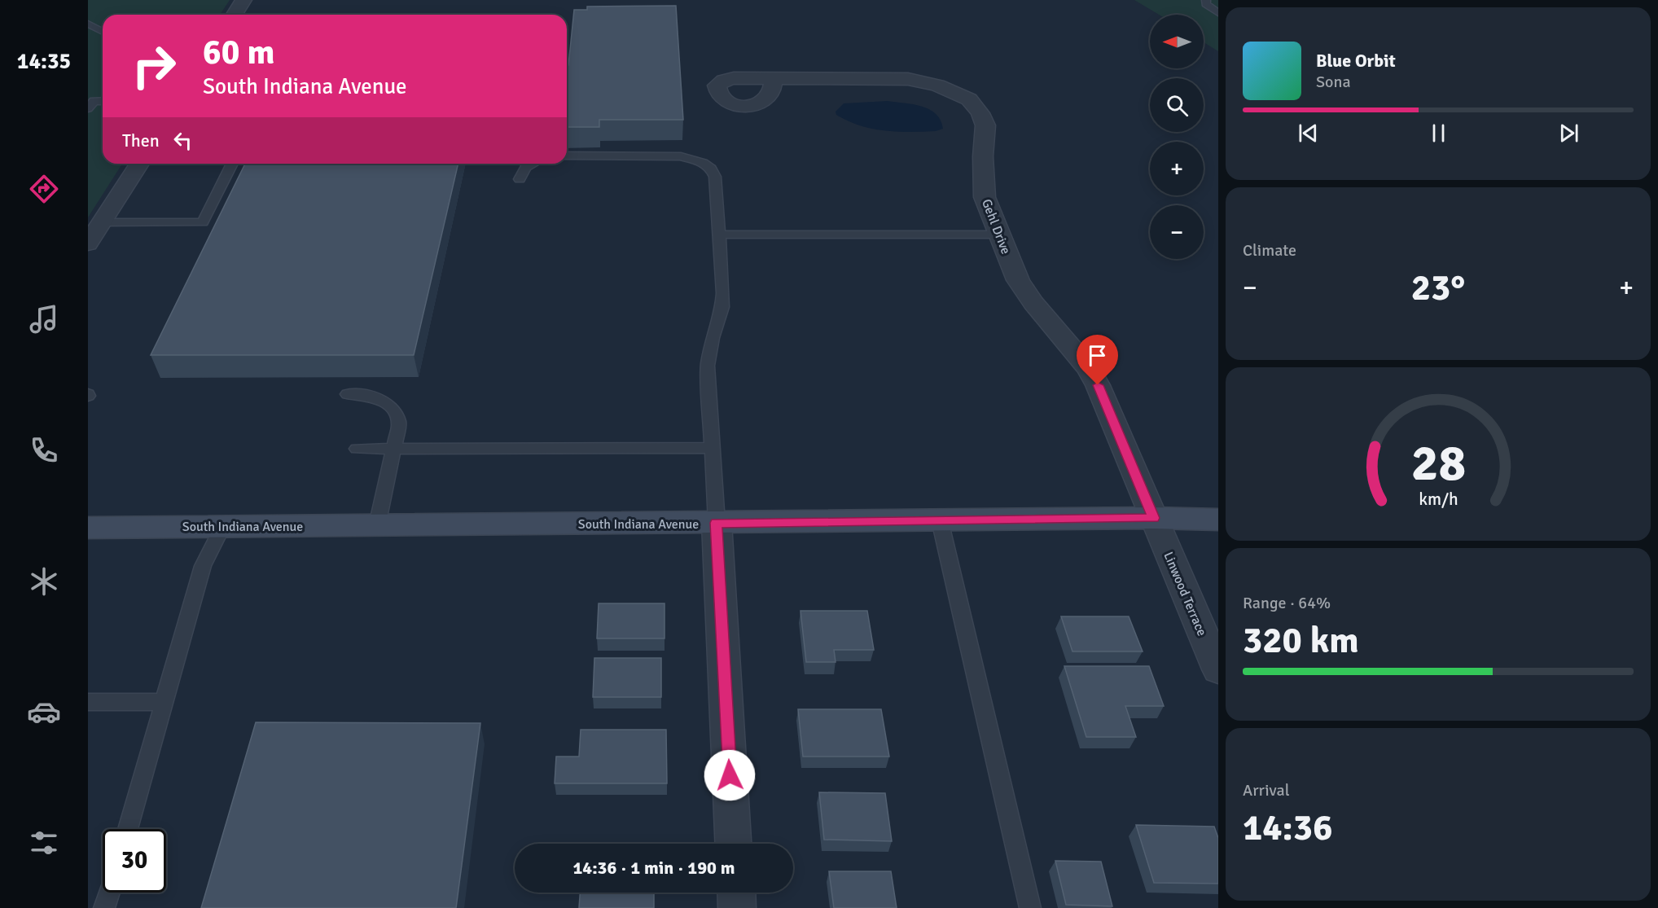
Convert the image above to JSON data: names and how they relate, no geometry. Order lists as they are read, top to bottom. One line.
{"streets":{"street":["Gehl Drive","South Indiana Avenue","Linwood Terrace"]},"crossings":[["Gehl Drive","South Indiana Avenue"],["Gehl Drive","Linwood Terrace"],["South Indiana Avenue","Linwood Terrace"]],"north":"left","page":{"tabs":"14:35","map_buttons":["+","−"],"turn":["60 m","South Indiana Avenue"],"song":["Blue Orbit","Sona"],"then":"Then","tile":["Climate",["Range · 64%","320 km"],["Arrival","14:36"]],"heat":["−","23°","+"],"limit":"30","trip":"14:36 · 1 min · 190 m","gauge":["28","km/h"]}}
